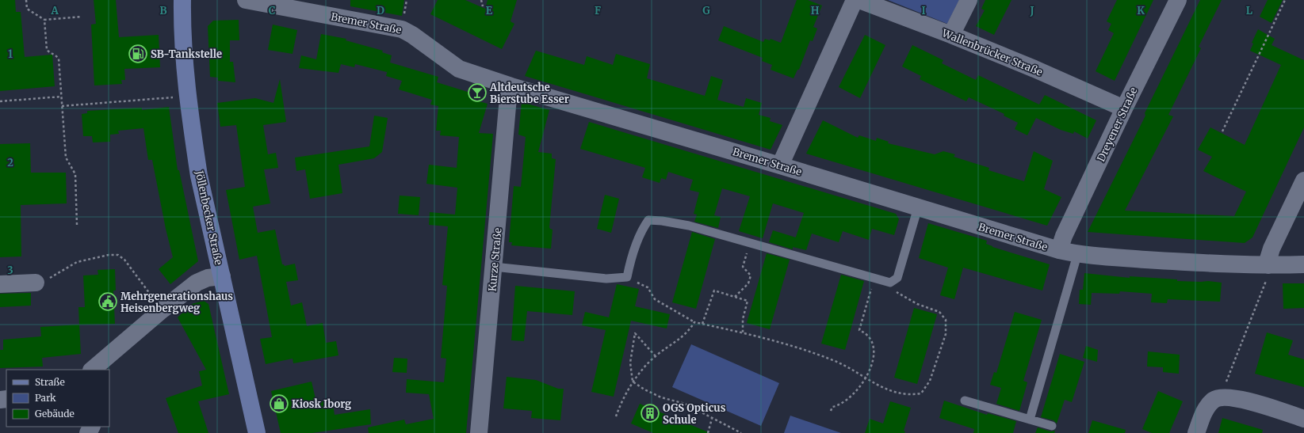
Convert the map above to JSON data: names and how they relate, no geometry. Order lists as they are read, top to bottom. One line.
{"streets":{"main road":["Jöllenbecker Straße"],"street":["Bremer Straße","Wallenbrücker Straße","Dreyener Straße","Kurze Straße"]},"crossings":[["Bremer Straße","Dreyener Straße"],["Bremer Straße","Kurze Straße"],["Wallenbrücker Straße","Dreyener Straße"]],"places":{"fuel station":["SB-Tankstelle"],"bar":["Altdeutsche Bierstube Esser"],"public building":["Mehrgenerationshaus Heisenbergweg"],"shop":["Kiosk Iborg"],"building":["OGS Opticus Schule"]},"legend":["Straße","Park","Gebäude"],"grid":{"columns":["A","B","C","D","E","F","G","H","I","J","K","L"],"rows":["1","2","3"]}}
